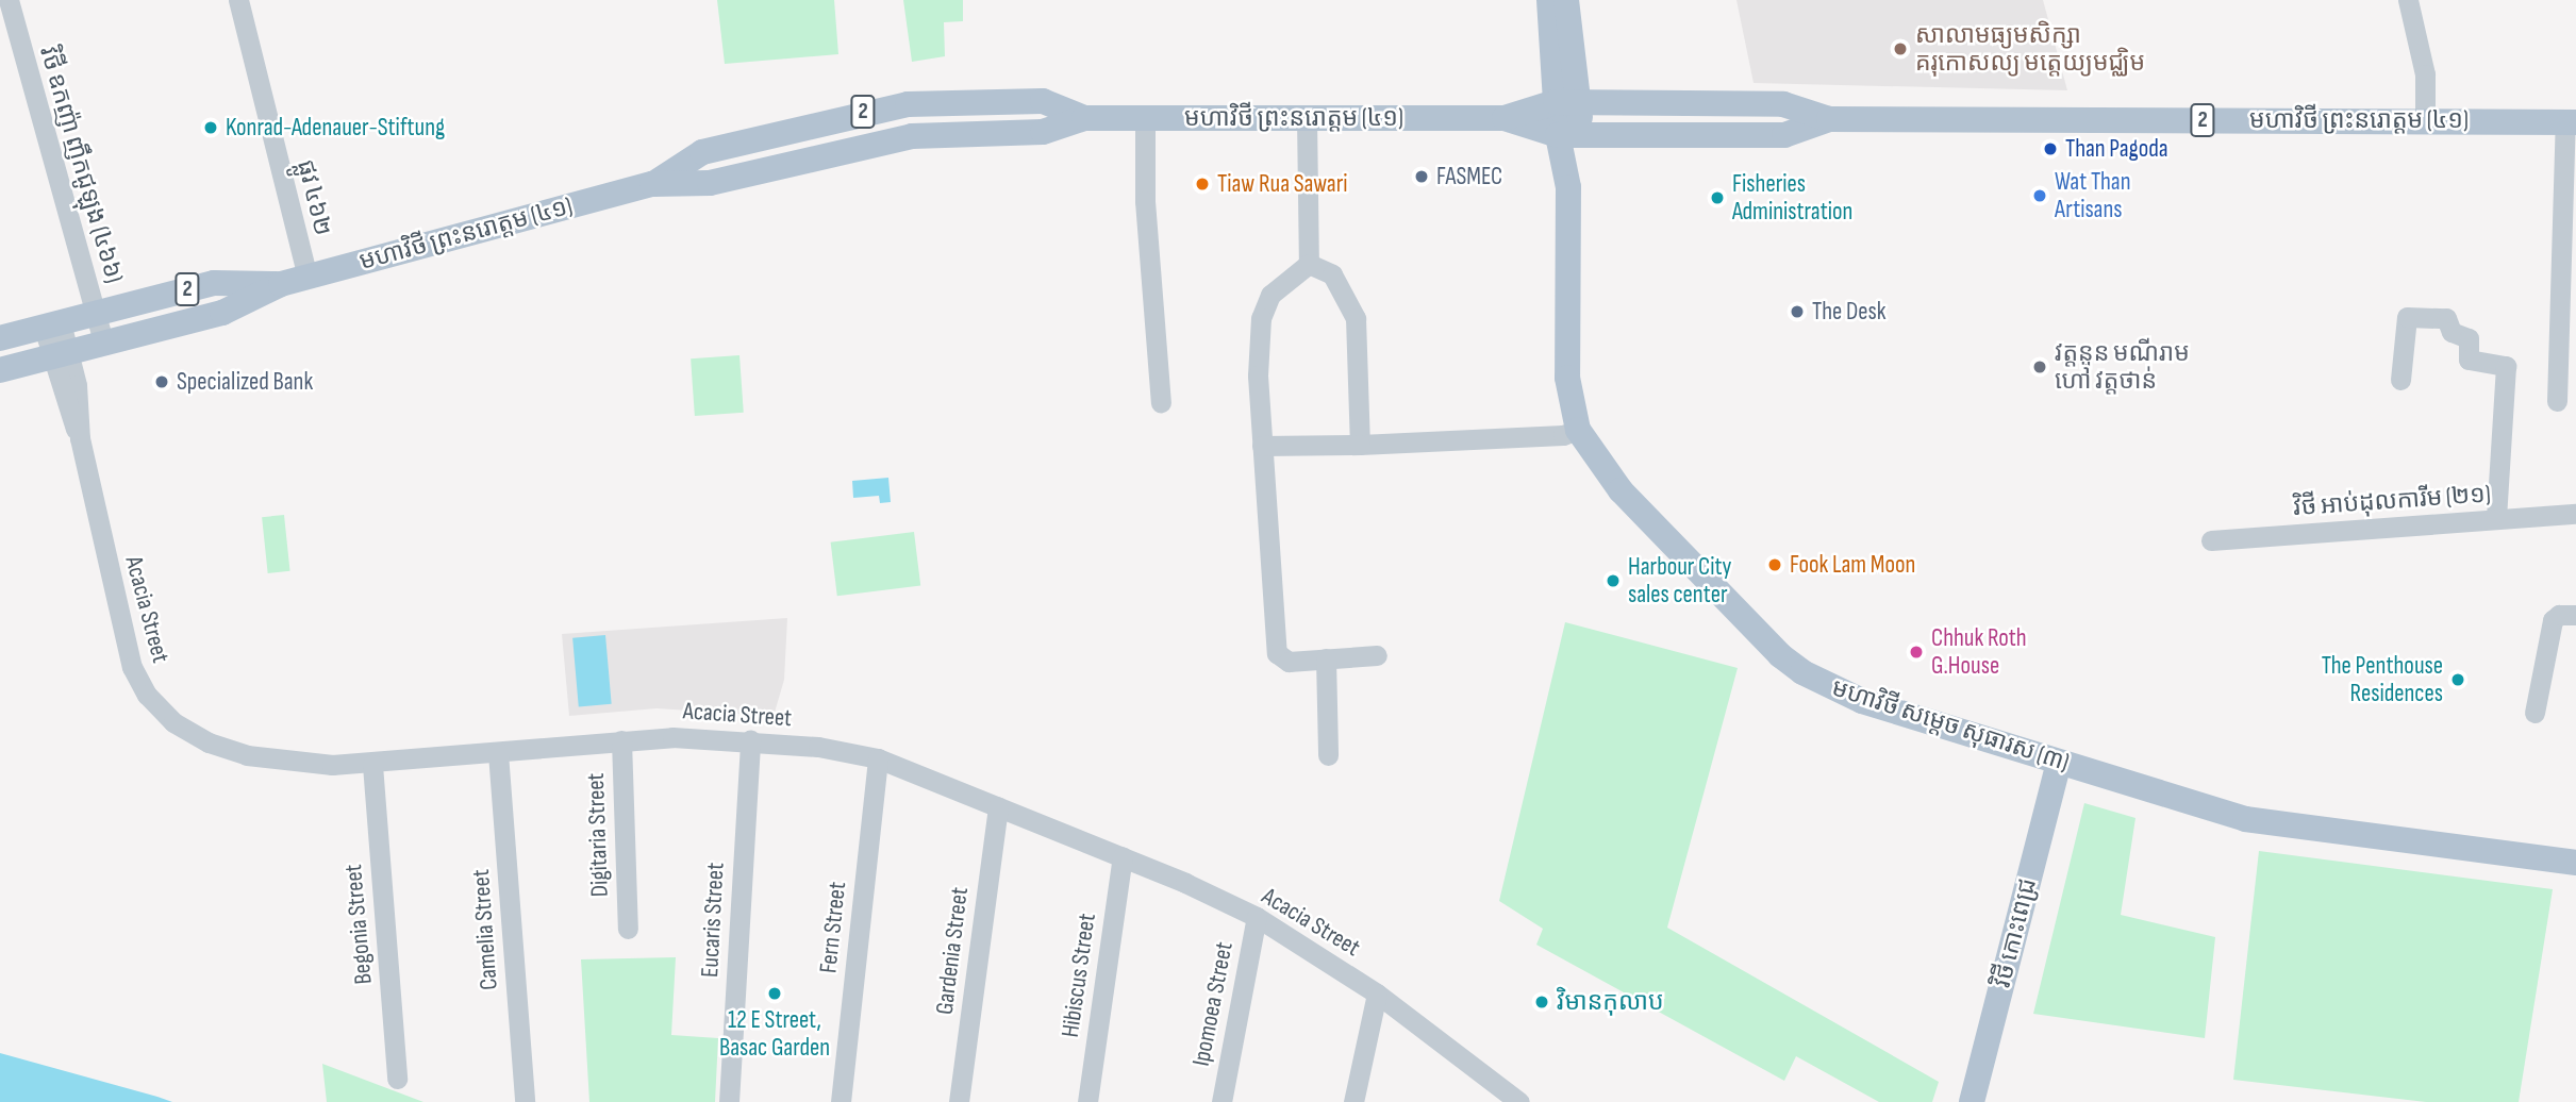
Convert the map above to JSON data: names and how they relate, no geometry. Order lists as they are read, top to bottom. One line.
{"streets":{"main road":["2","មហាវិថី ព្រះនរោត្តម (៤១)","មហាវិថី សម្តេច សុធារស (៣)","វិថី កោះពេជ្រ"],"street":["វិថី ឧកញ៉ា ញឹកជូឡុង (៤៦៦)","ផ្លូវ ៤៦២","វិថី អាប់ដុលការីម (២១)","Acacia Street","Digitaria Street","Eucaris Street","Begonia Street","Fern Street","Camelia Street","Gardenia Street","Hibiscus Street","Ipomoea Street"]},"crossings":[["មហាវិថី ព្រះនរោត្តម (៤១)","វិថី ឧកញ៉ា ញឹកជូឡុង (៤៦៦)"],["មហាវិថី ព្រះនរោត្តម (៤១)","ផ្លូវ ៤៦២"],["មហាវិថី ព្រះនរោត្តម (៤១)","Acacia Street"],["មហាវិថី ព្រះនរោត្តម (៤១)","មហាវិថី សម្តេច សុធារស (៣)"],["Acacia Street","Digitaria Street"],["Acacia Street","Eucaris Street"],["Acacia Street","Begonia Street"],["Acacia Street","Fern Street"],["Acacia Street","Camelia Street"],["Acacia Street","Gardenia Street"],["Acacia Street","Hibiscus Street"],["Acacia Street","Ipomoea Street"],["មហាវិថី សម្តេច សុធារស (៣)","វិថី កោះពេជ្រ"]],"places":["សាលាមធ្យមសិក្សា គរុកោសល្យ មត្តេយ្យមជ្ឈិម","Konrad-Adenauer-Stiftung","Than Pagoda","FASMEC","Tiaw Rua Sawari","Wat Than Artisans","Fisheries Administration","The Desk","វត្តនួន មណីរាម ហៅ វត្តថាន់","Specialized Bank","Fook Lam Moon","Harbour City sales center","Chhuk Roth G.House","The Penthouse Residences","12 E Street, Basac Garden","វិមានកុលាប"]}
